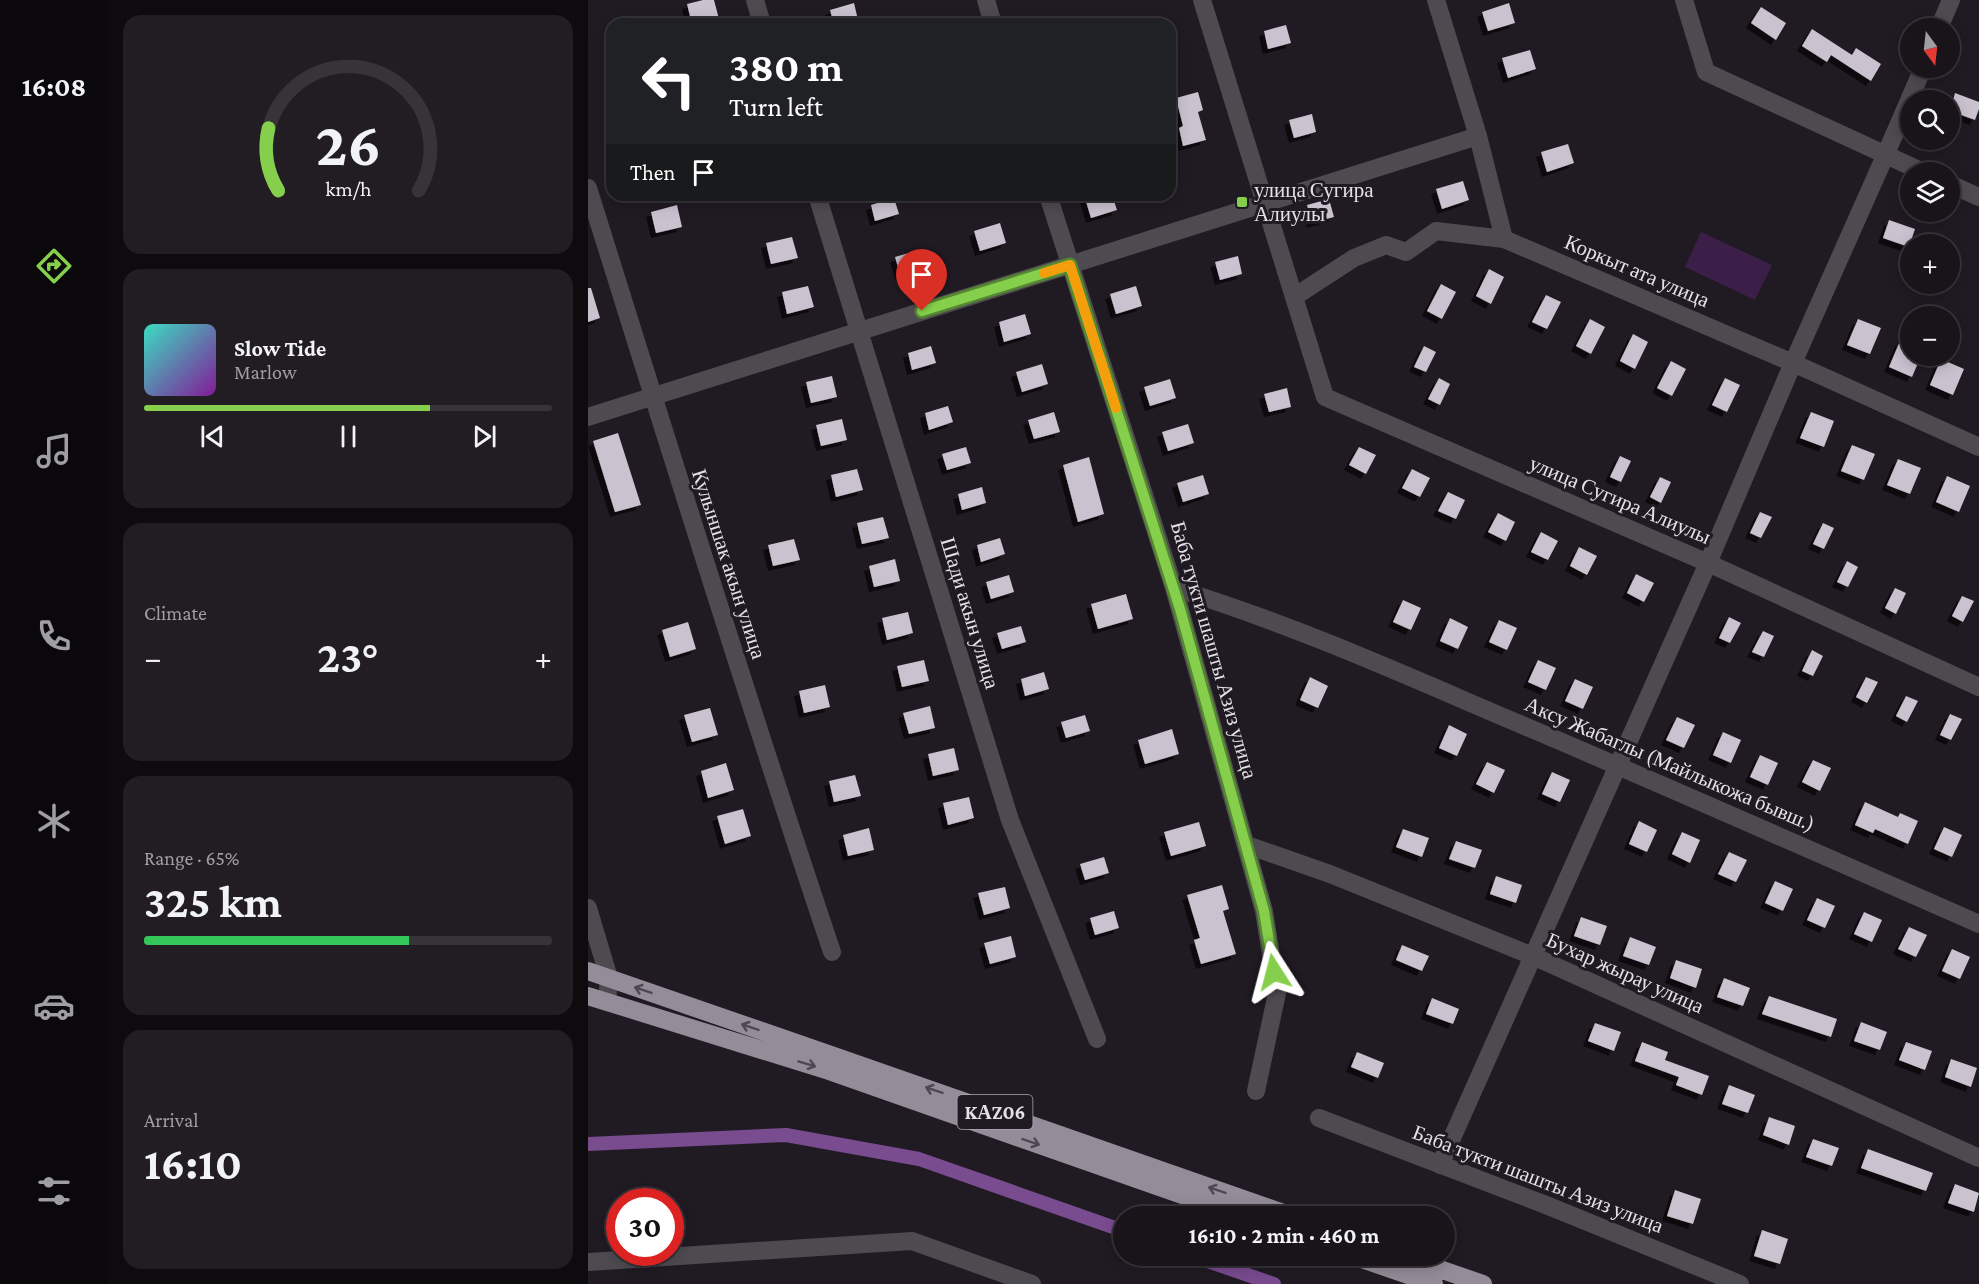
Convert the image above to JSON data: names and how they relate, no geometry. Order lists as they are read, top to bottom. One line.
{"streets":{"highway":["KАZ06"],"street":["Коркыт ата улица","улица Сугира Алиулы","Кулыншак акын улица","Шади акын улица","Баба тукти шашты Азиз улица","Аксу Жабаглы (Майлыкожа бывш.)","Бухар жырау улица"]},"crossings":[["Коркыт ата улица","улица Сугира Алиулы"],["Баба тукти шашты Азиз улица","Аксу Жабаглы (Майлыкожа бывш.)"],["Баба тукти шашты Азиз улица","Бухар жырау улица"]],"places":{"transit":["улица Сугира Алиулы"]},"north":"bottom","page":{"tabs":"16:08","map_buttons":["+","−"],"turn":["380 m","Turn left"],"then":"Then","song":["Slow Tide","Marlow"],"tile":["Climate",["Range · 65%","325 km"],["Arrival","16:10"]],"heat":["−","23°","+"],"limit":"30","trip":"16:10 · 2 min · 460 m","gauge":["26","km/h"]}}
